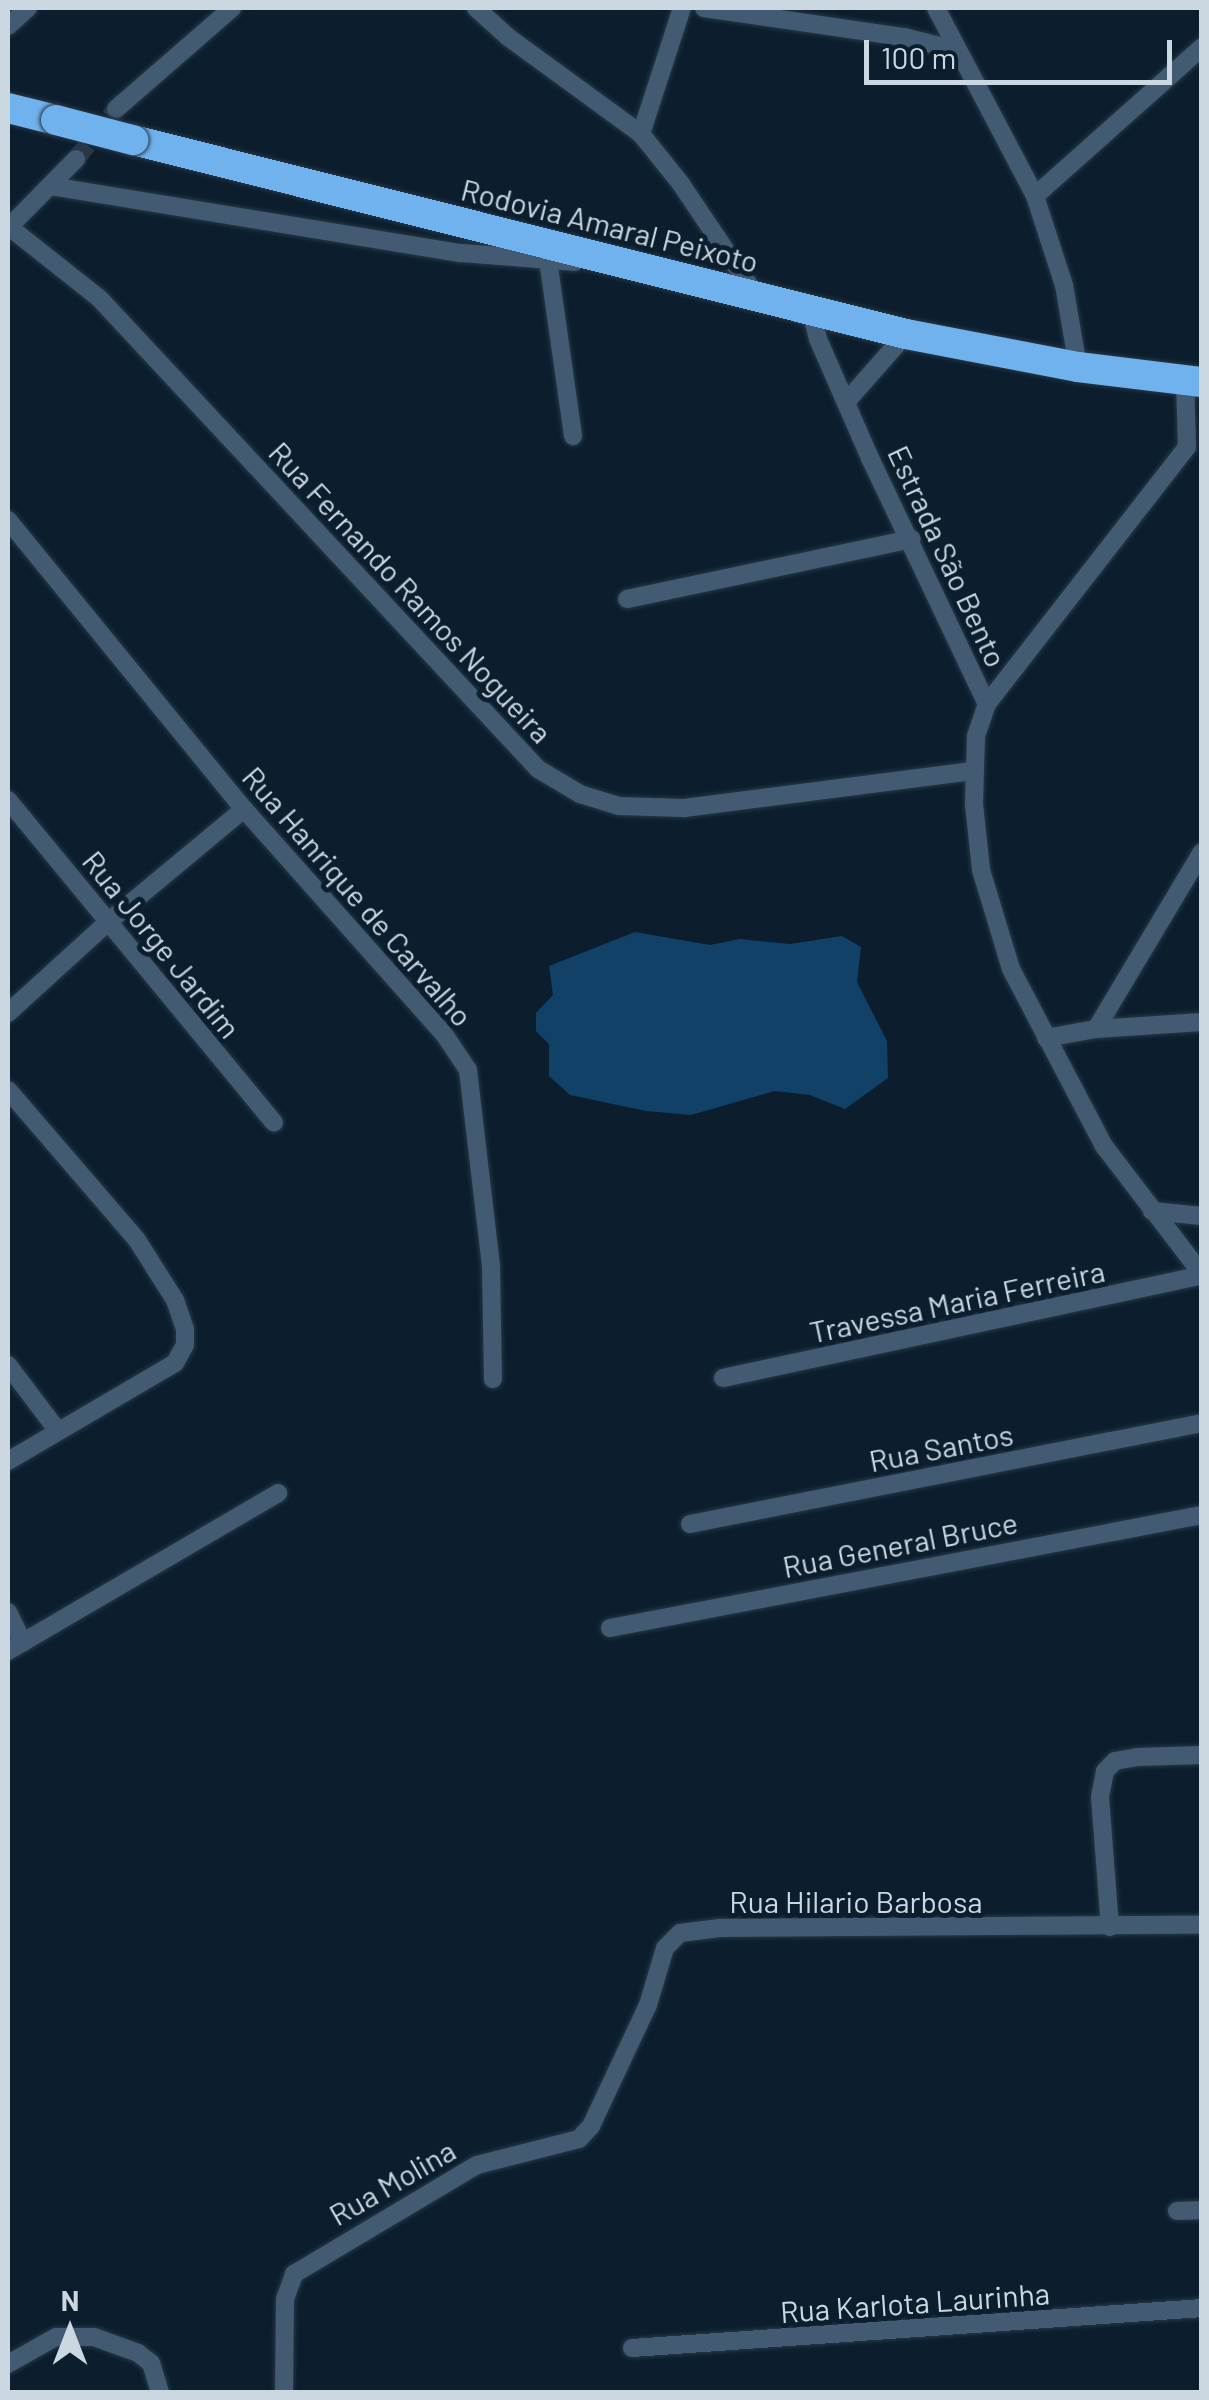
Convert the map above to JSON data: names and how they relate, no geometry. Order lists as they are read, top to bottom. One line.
{"streets":{"highway":["Rodovia Amaral Peixoto"],"street":["Estrada São Bento","Rua Fernando Ramos Nogueira","Rua Hanrique de Carvalho","Rua Jorge Jardim","Travessa Maria Ferreira","Rua Santos","Rua General Bruce","Rua Hilario Barbosa","Rua Molina","Rua Karlota Laurinha"]},"crossings":[["Rodovia Amaral Peixoto","Estrada São Bento"],["Estrada São Bento","Rua Fernando Ramos Nogueira"],["Estrada São Bento","Travessa Maria Ferreira"],["Rua Hilario Barbosa","Rua Molina"]],"scale_bar":"100 m","north":"top"}
